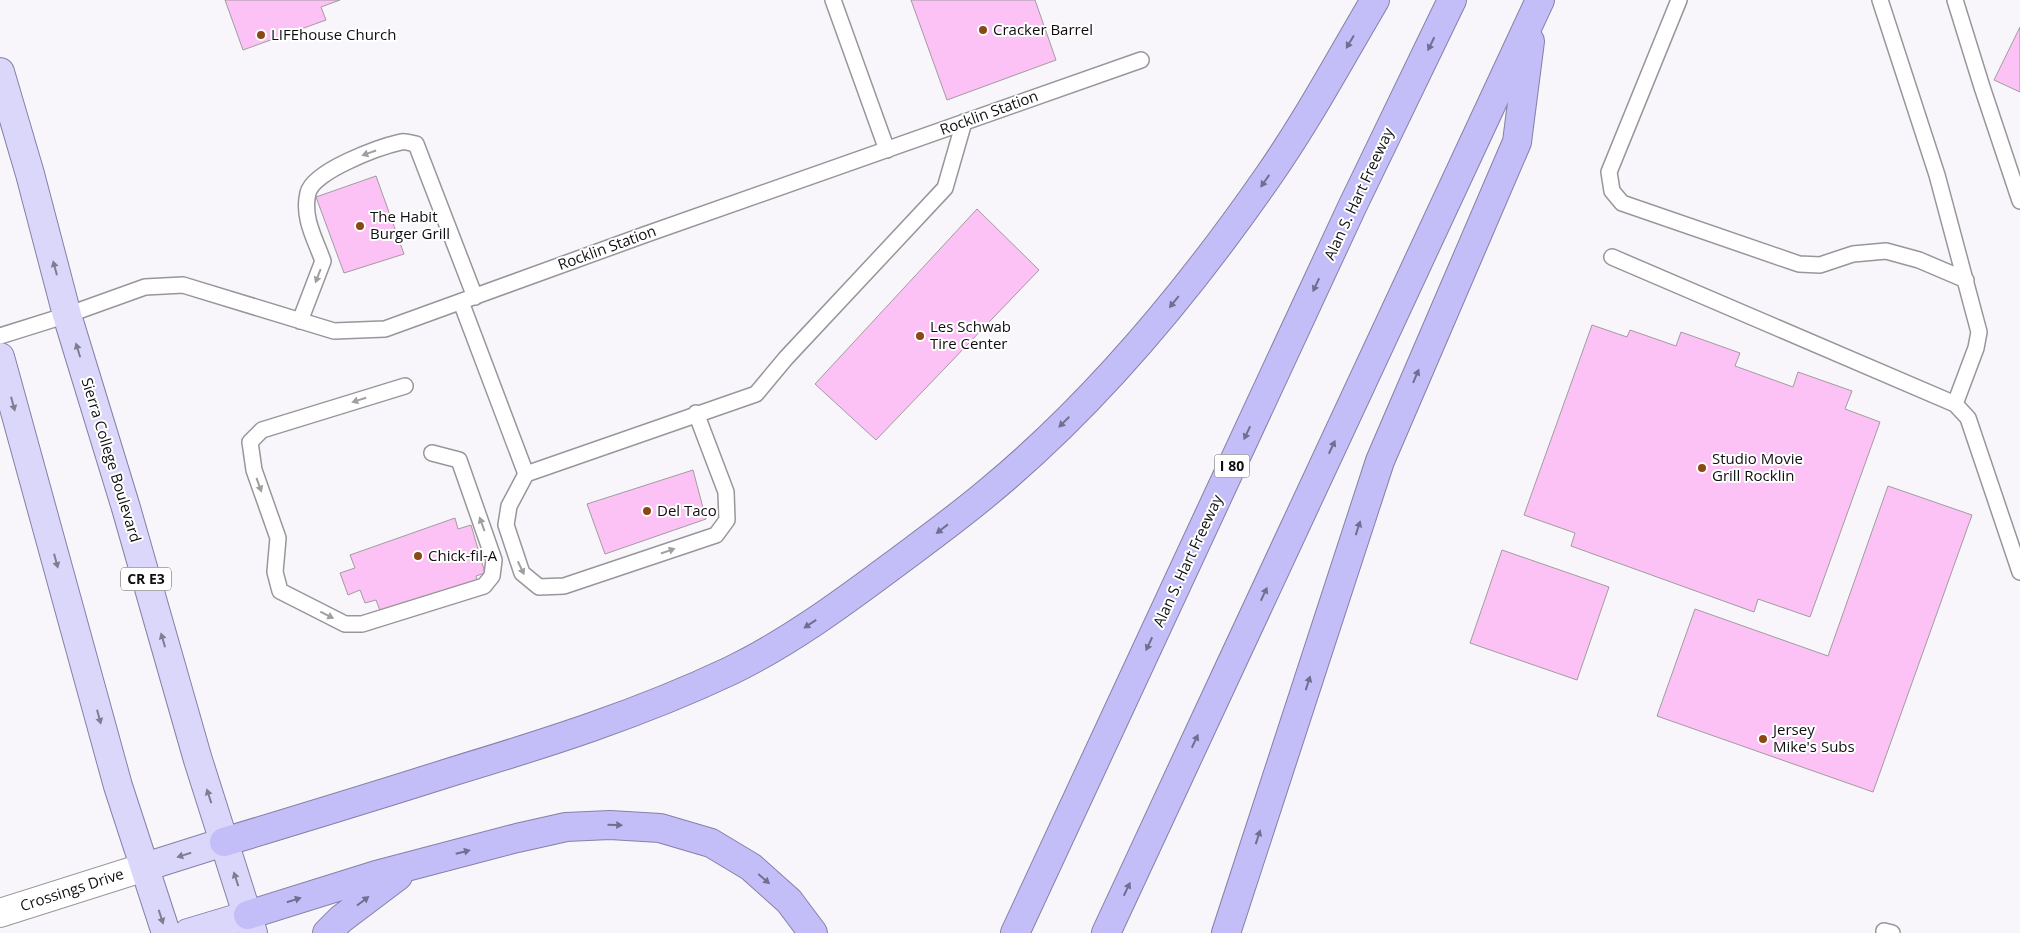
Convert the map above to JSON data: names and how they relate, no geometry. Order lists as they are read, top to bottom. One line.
{"streets":{"highway":["Alan S. Hart Freeway","I 80"],"main road":["Sierra College Boulevard","CR E3"],"street":["Crossings Drive"],"lane":["Rocklin Station"]},"crossings":[["Rocklin Station","Sierra College Boulevard"]],"places":["Cracker Barrel","LIFEhouse Church","The Habit Burger Grill","Les Schwab Tire Center","Studio Movie Grill Rocklin","Del Taco","Chick-fil-A","Jersey Mike's Subs"]}
